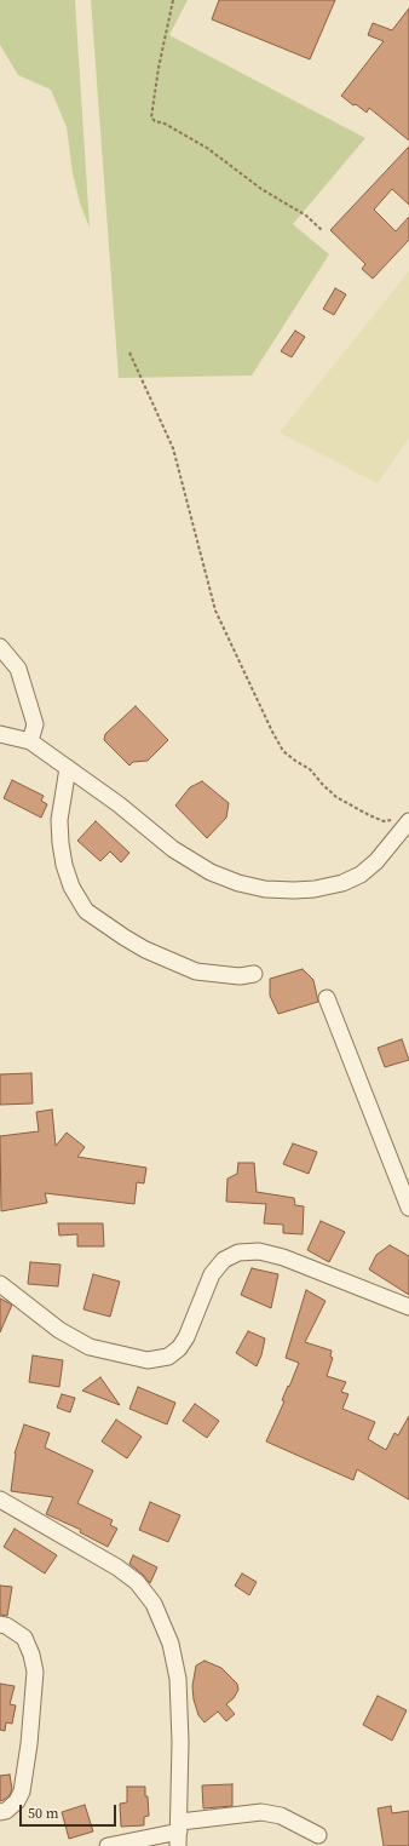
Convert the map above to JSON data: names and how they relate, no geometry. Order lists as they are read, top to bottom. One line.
{"scale_bar":"50 m"}
